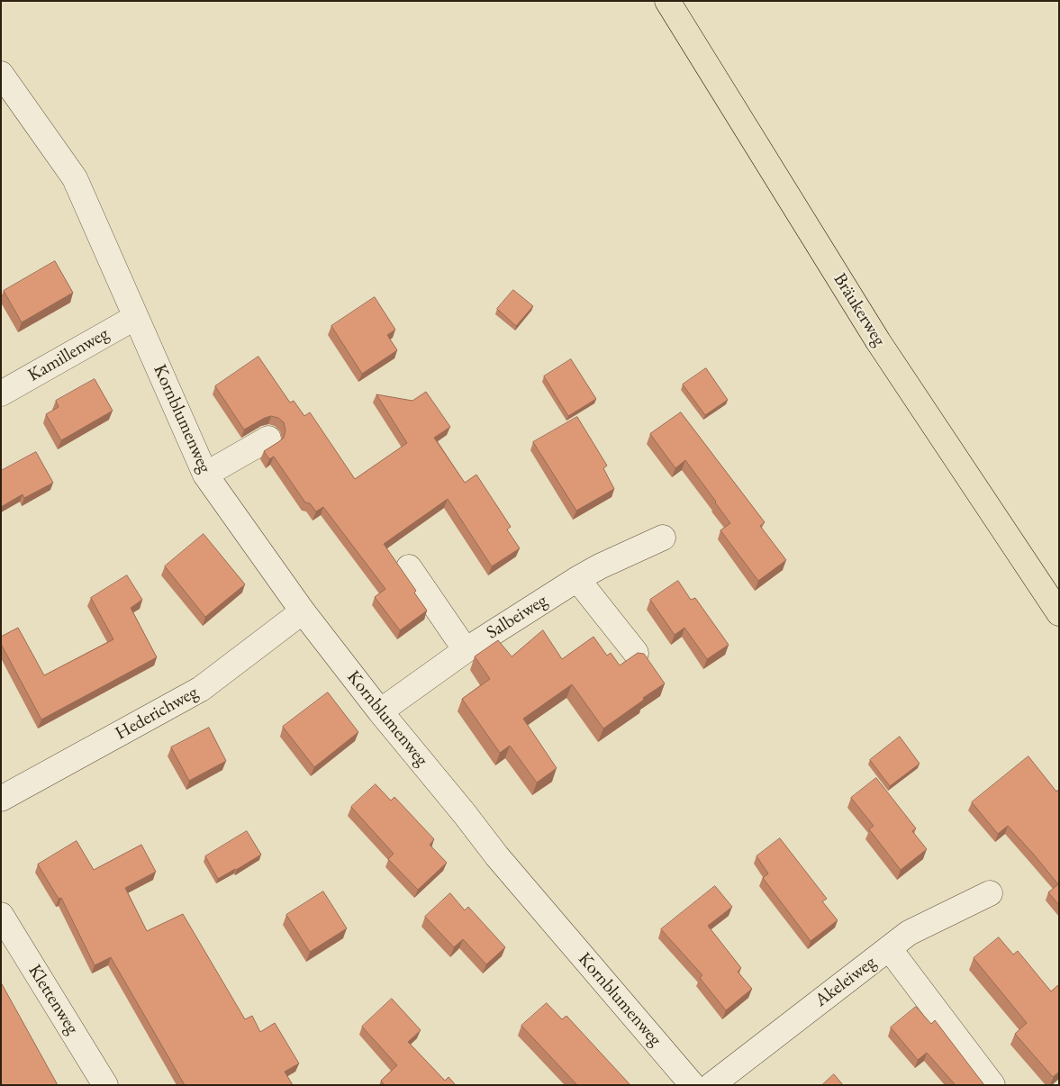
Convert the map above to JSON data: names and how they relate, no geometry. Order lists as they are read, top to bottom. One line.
{"streets":{"main road":["Bräukerweg"],"street":["Kamillenweg","Kornblumenweg","Salbeiweg","Hederichweg","Akeleiweg","Klettenweg"]},"crossings":[["Kamillenweg","Kornblumenweg"],["Kornblumenweg","Salbeiweg"],["Kornblumenweg","Hederichweg"]]}
